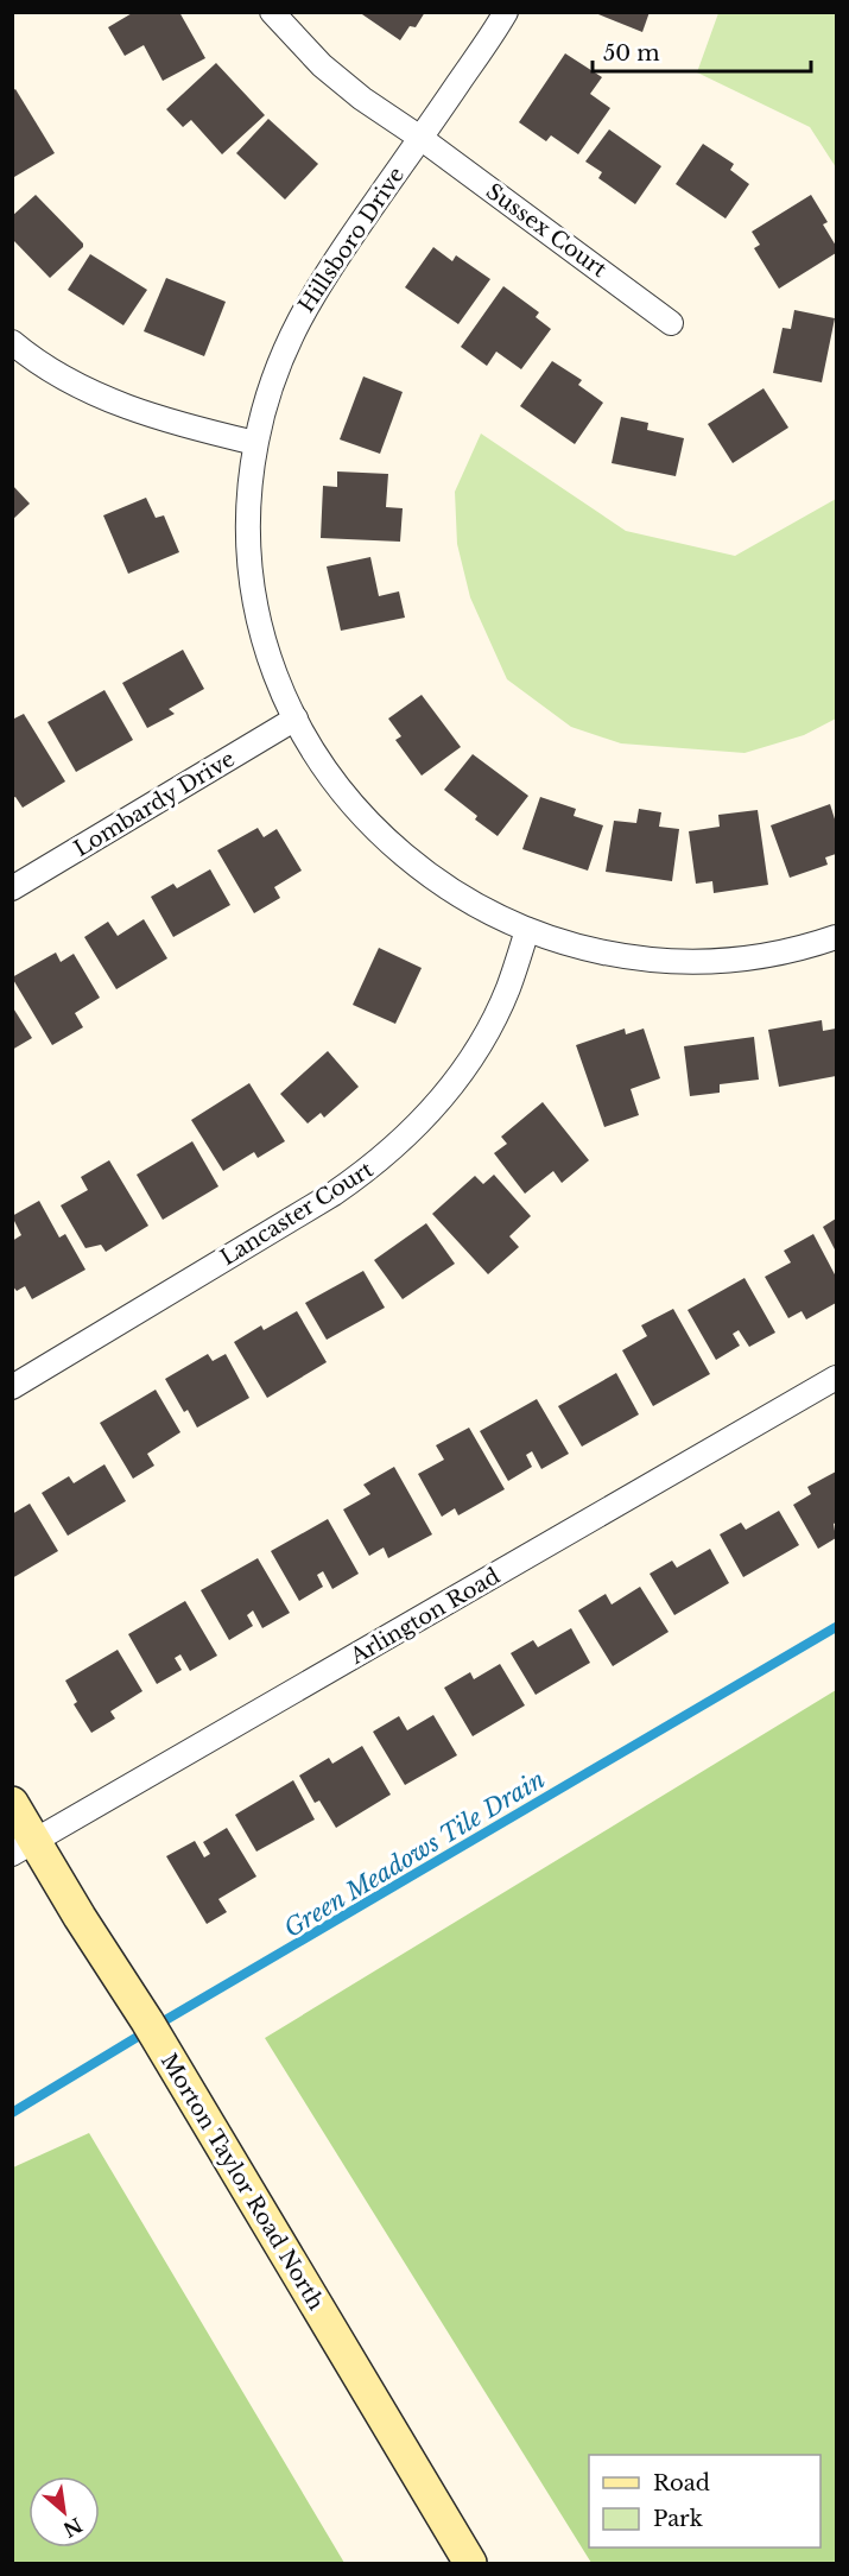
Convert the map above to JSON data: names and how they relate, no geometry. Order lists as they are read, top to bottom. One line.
{"streets":{"street":["Sussex Court","Hillsboro Drive","Lombardy Drive","Lancaster Court","Arlington Road","Morton Taylor Road North"]},"crossings":[["Sussex Court","Hillsboro Drive"],["Hillsboro Drive","Lombardy Drive"],["Hillsboro Drive","Lancaster Court"],["Arlington Road","Morton Taylor Road North"]],"water":["Green Meadows Tile Drain"],"legend":["Road","Park"],"scale_bar":"50 m","north":"bottom right"}
